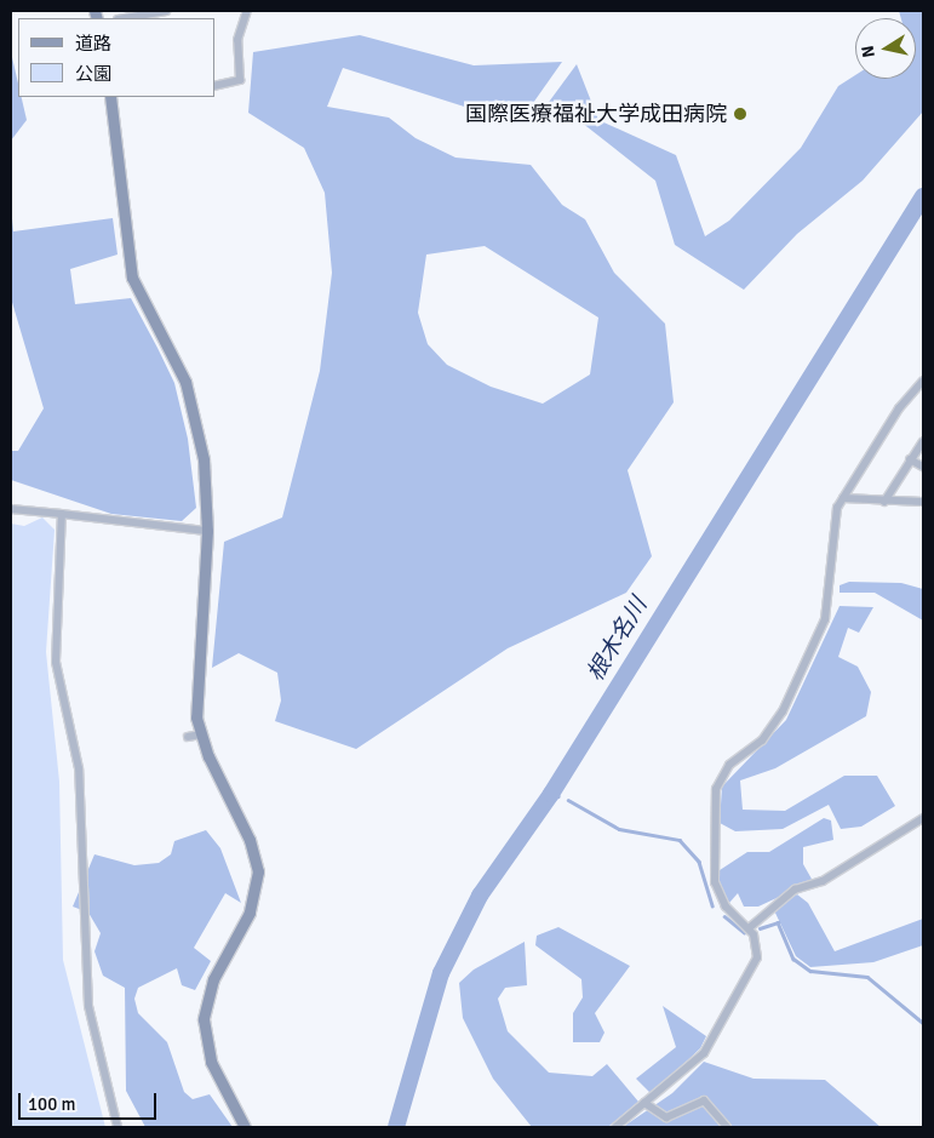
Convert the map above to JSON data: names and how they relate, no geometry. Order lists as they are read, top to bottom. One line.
{"water":["根木名川"],"places":["国際医療福祉大学成田病院"],"legend":["道路","公園"],"scale_bar":"100 m","north":"left"}
